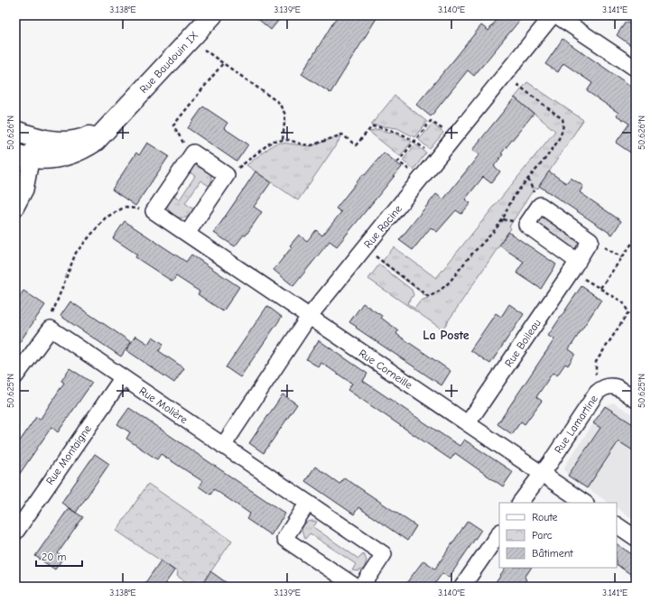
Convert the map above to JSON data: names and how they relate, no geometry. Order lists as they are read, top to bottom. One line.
{"streets":{"street":["Rue Baudouin IX","Rue Racine","Rue Boileau","Rue Corneille","Rue Molière","Rue Lamartine","Rue Montaigne"]},"crossings":[["Rue Racine","Rue Corneille"],["Rue Racine","Rue Molière"],["Rue Boileau","Rue Corneille"],["Rue Corneille","Rue Lamartine"],["Rue Molière","Rue Montaigne"]],"districts":["La Poste"],"legend":["Route","Parc","Bâtiment"],"scale_bar":"20 m","coordinates":["3.138°E","3.139°E","3.140°E","3.141°E","50.626°N","50.625°N"]}
